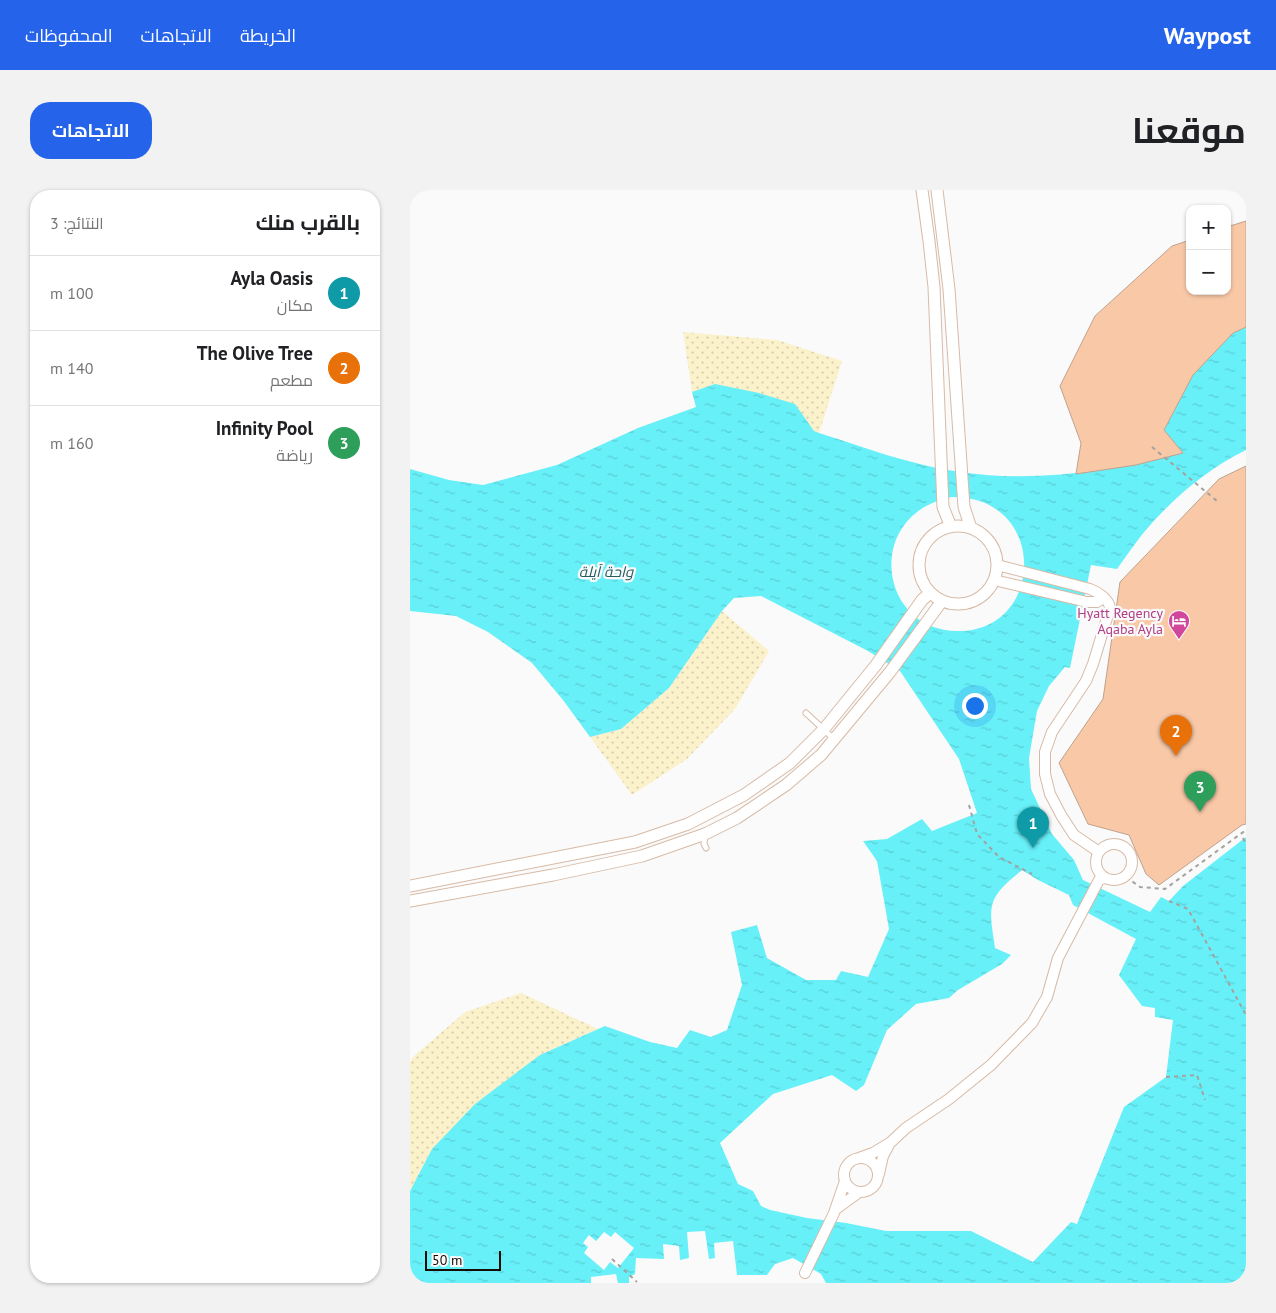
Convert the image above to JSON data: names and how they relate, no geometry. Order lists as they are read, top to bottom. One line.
{"water":["واحة آيلة"],"places":{"hotel":["Hyatt Regency Aqaba Ayla"]},"scale_bar":"50 m","page":{"header":"Waypost","nav":["الخريطة","الاتجاهات","المحفوظات"],"title":"موقعنا","buttons":"الاتجاهات","heading":["بالقرب منك","النتائج: 3"],"map_buttons":["+","−"],"list":[{"mark":"1","name":"Ayla Oasis","note":"مكان","value":"100 m"},{"mark":"2","name":"The Olive Tree","note":"مطعم","value":"140 m"},{"mark":"3","name":"Infinity Pool","note":"رياضة","value":"160 m"}],"pins":["2","3","1"],"scale":"50 m"}}
